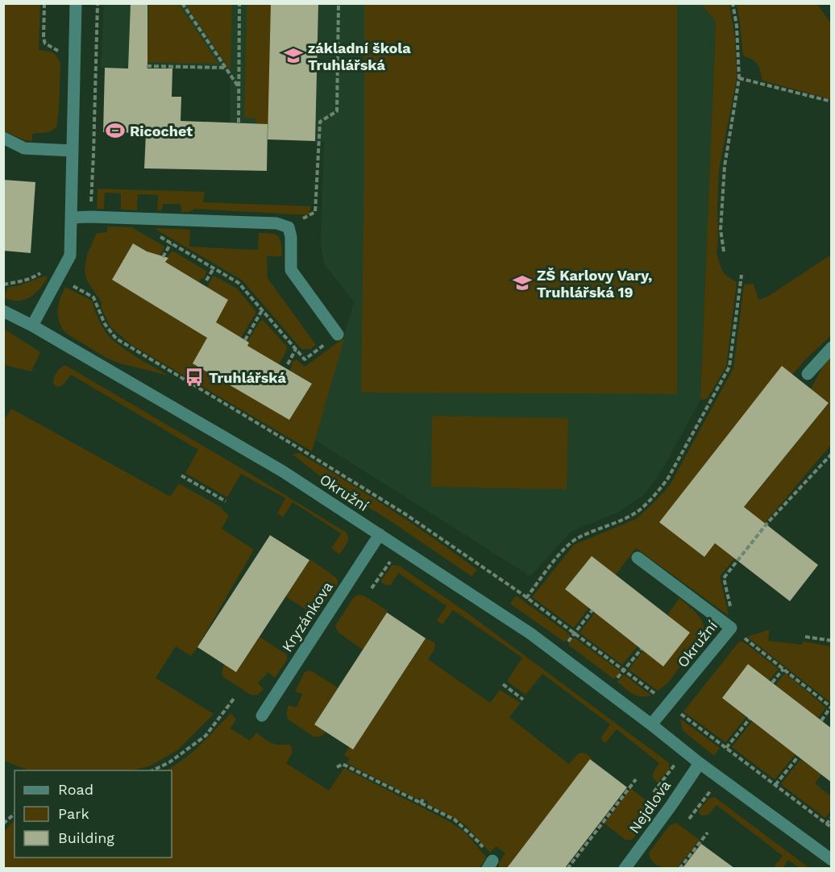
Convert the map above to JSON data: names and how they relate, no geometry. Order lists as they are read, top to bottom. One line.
{"streets":{"street":["Okružní","Kryzánkova","Nejdlova"]},"crossings":[["Okružní","Kryzánkova"],["Okružní","Nejdlova"]],"places":{"school or university":["základní škola Truhlářská","ZŠ Karlovy Vary, Truhlářská 19"],"sports":["Ricochet"],"bus stop":["Truhlářská"]},"legend":["Road","Park","Building"]}
